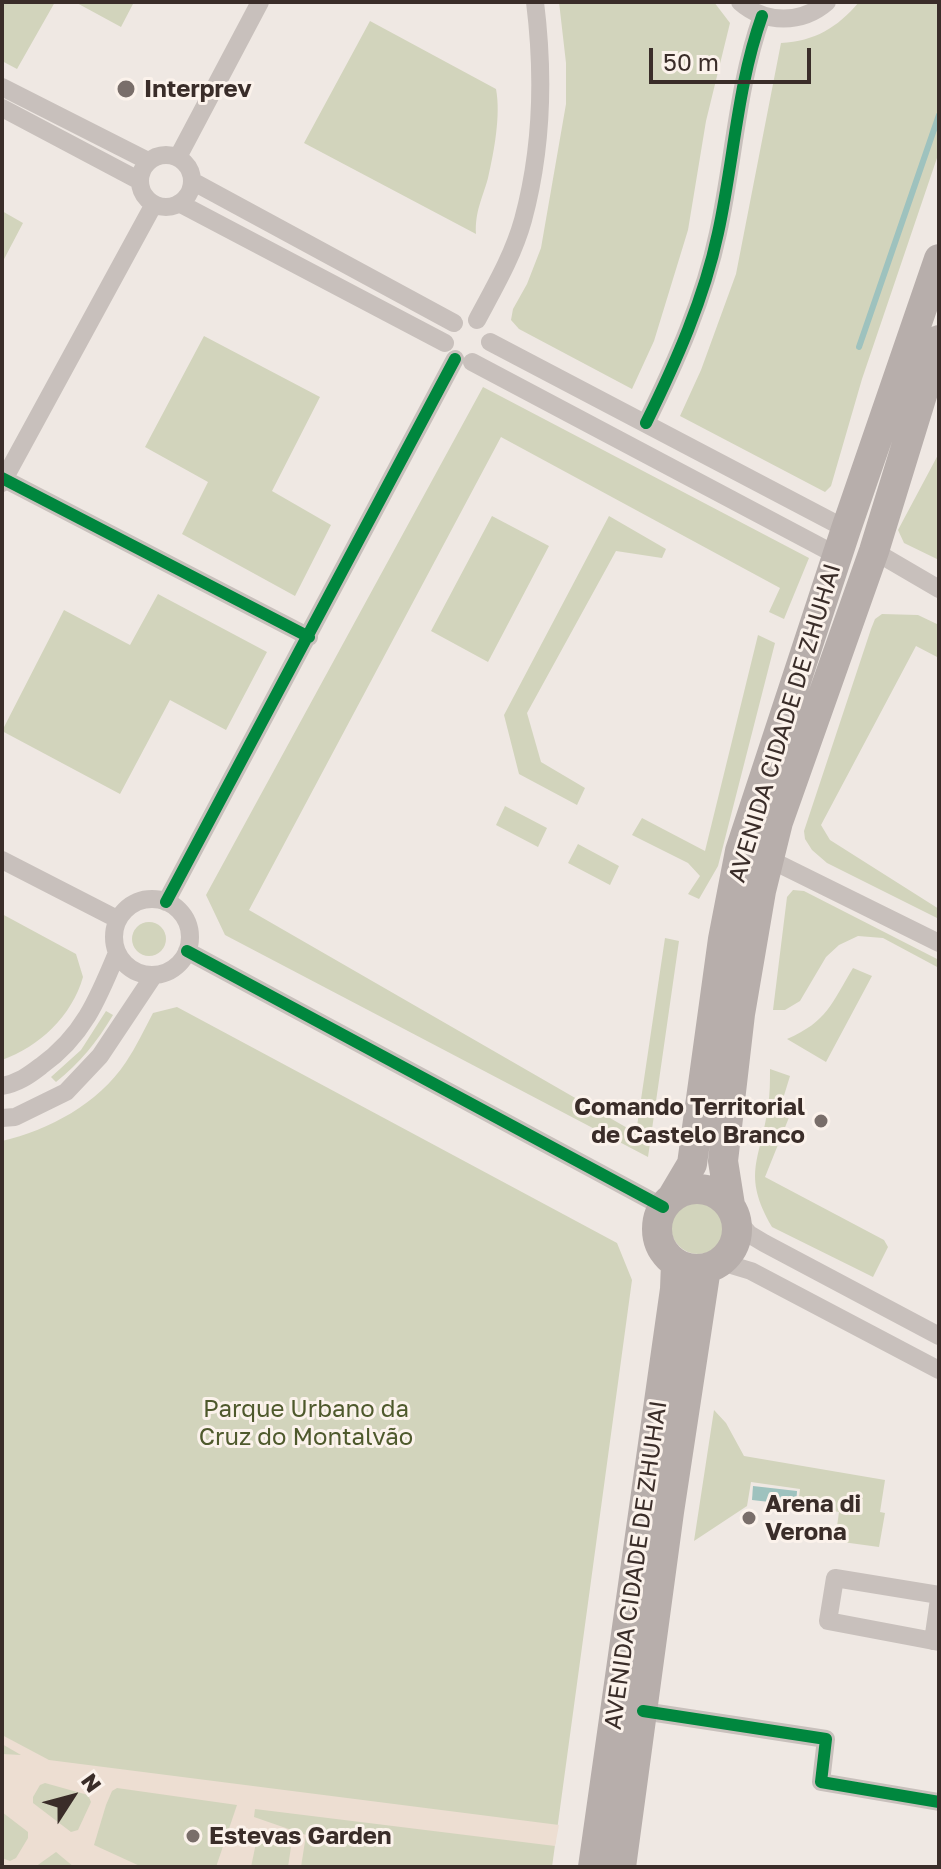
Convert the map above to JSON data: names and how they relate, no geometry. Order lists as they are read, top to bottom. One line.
{"streets":{"main road":["AVENIDA CIDADE DE ZHUHAI"]},"parks":["Parque Urbano da Cruz do Montalvão"],"places":["Interprev","Comando Territorial de Castelo Branco","Arena di Verona","Estevas Garden"],"scale_bar":"50 m","north":"top right"}
